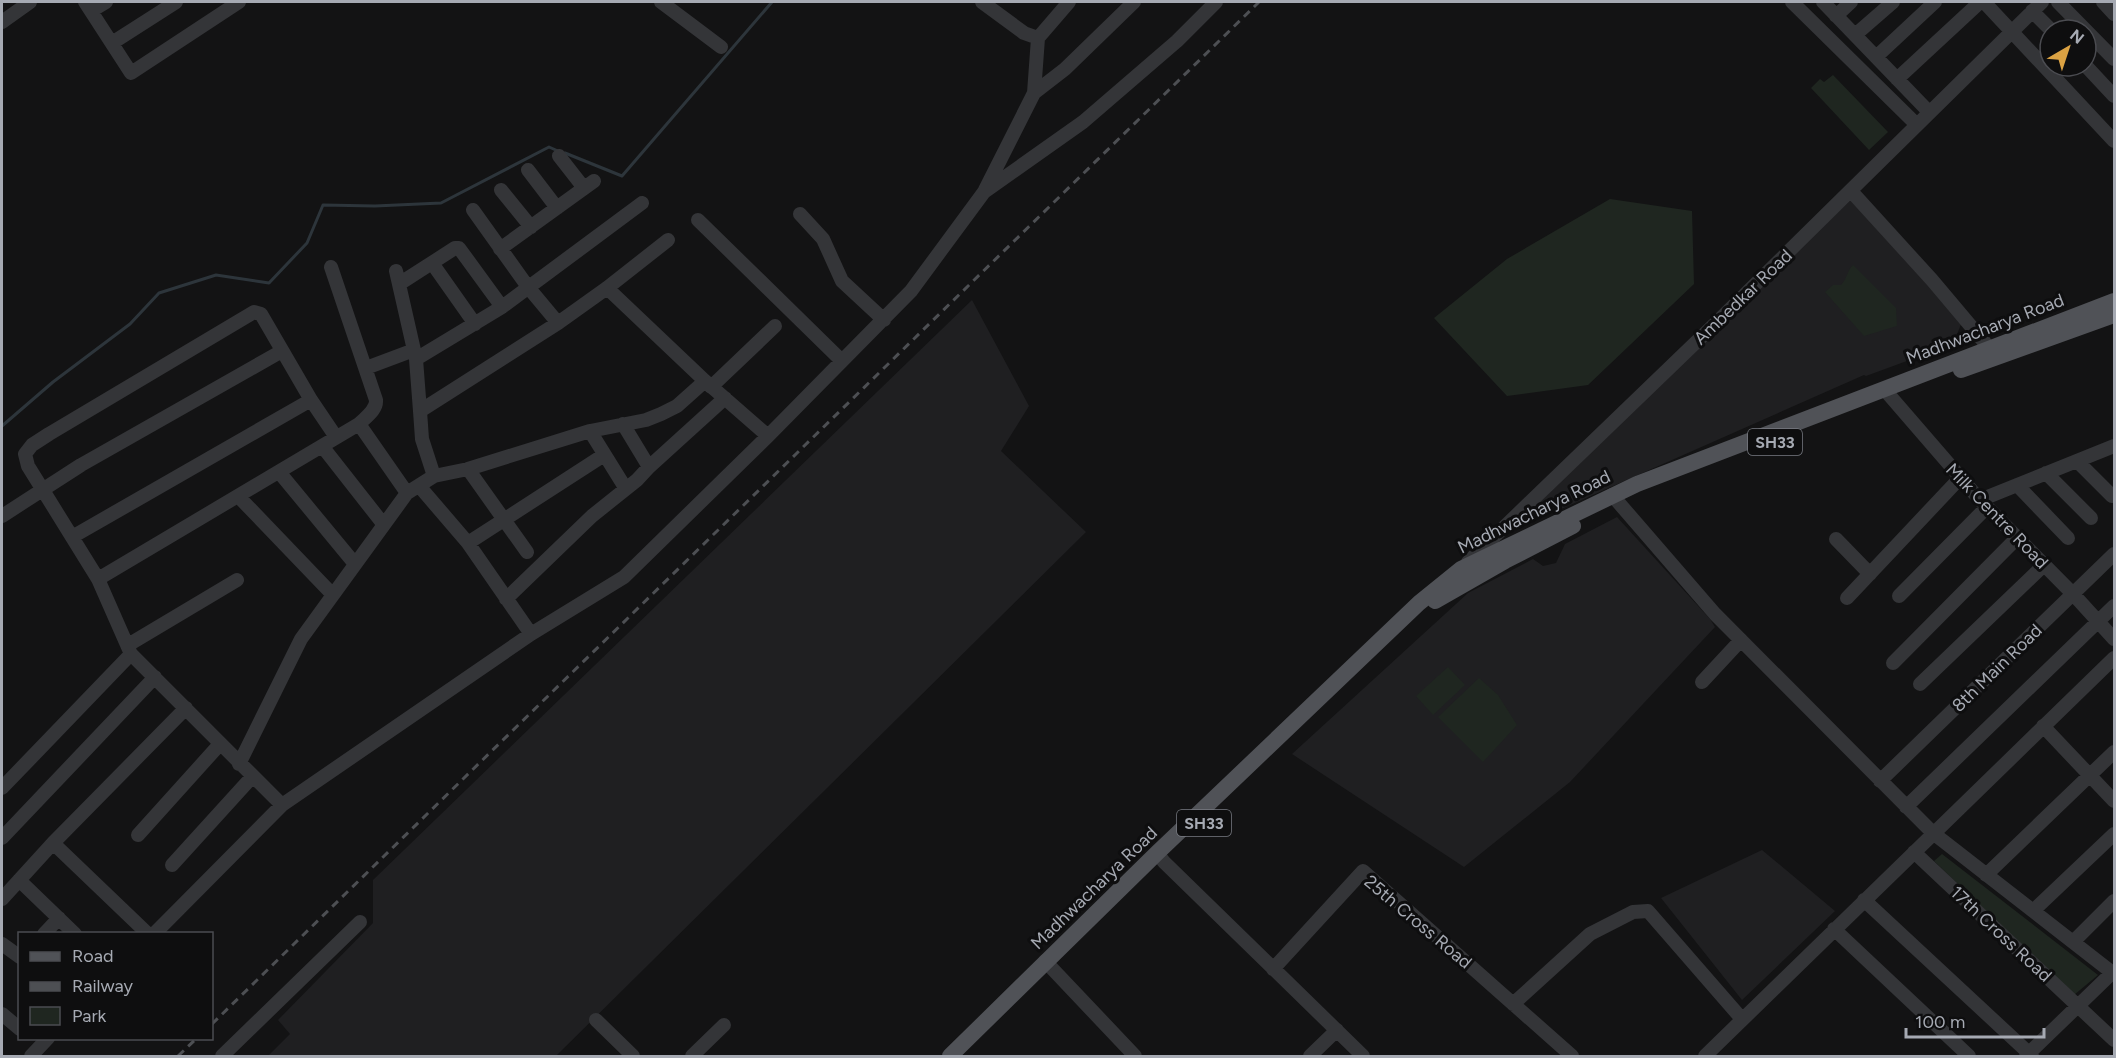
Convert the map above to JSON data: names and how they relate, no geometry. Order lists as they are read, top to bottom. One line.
{"streets":{"main road":["Madhwacharya Road","SH33"],"street":["Ambedkar Road","Milk Centre Road","8th Main Road","25th Cross Road","17th Cross Road"]},"crossings":[["Ambedkar Road","Madhwacharya Road"],["Ambedkar Road","SH33"],["Madhwacharya Road","SH33"],["SH33","Milk Centre Road"],["Milk Centre Road","8th Main Road"]],"legend":["Road","Railway","Park"],"scale_bar":"100 m","north":"top right"}
